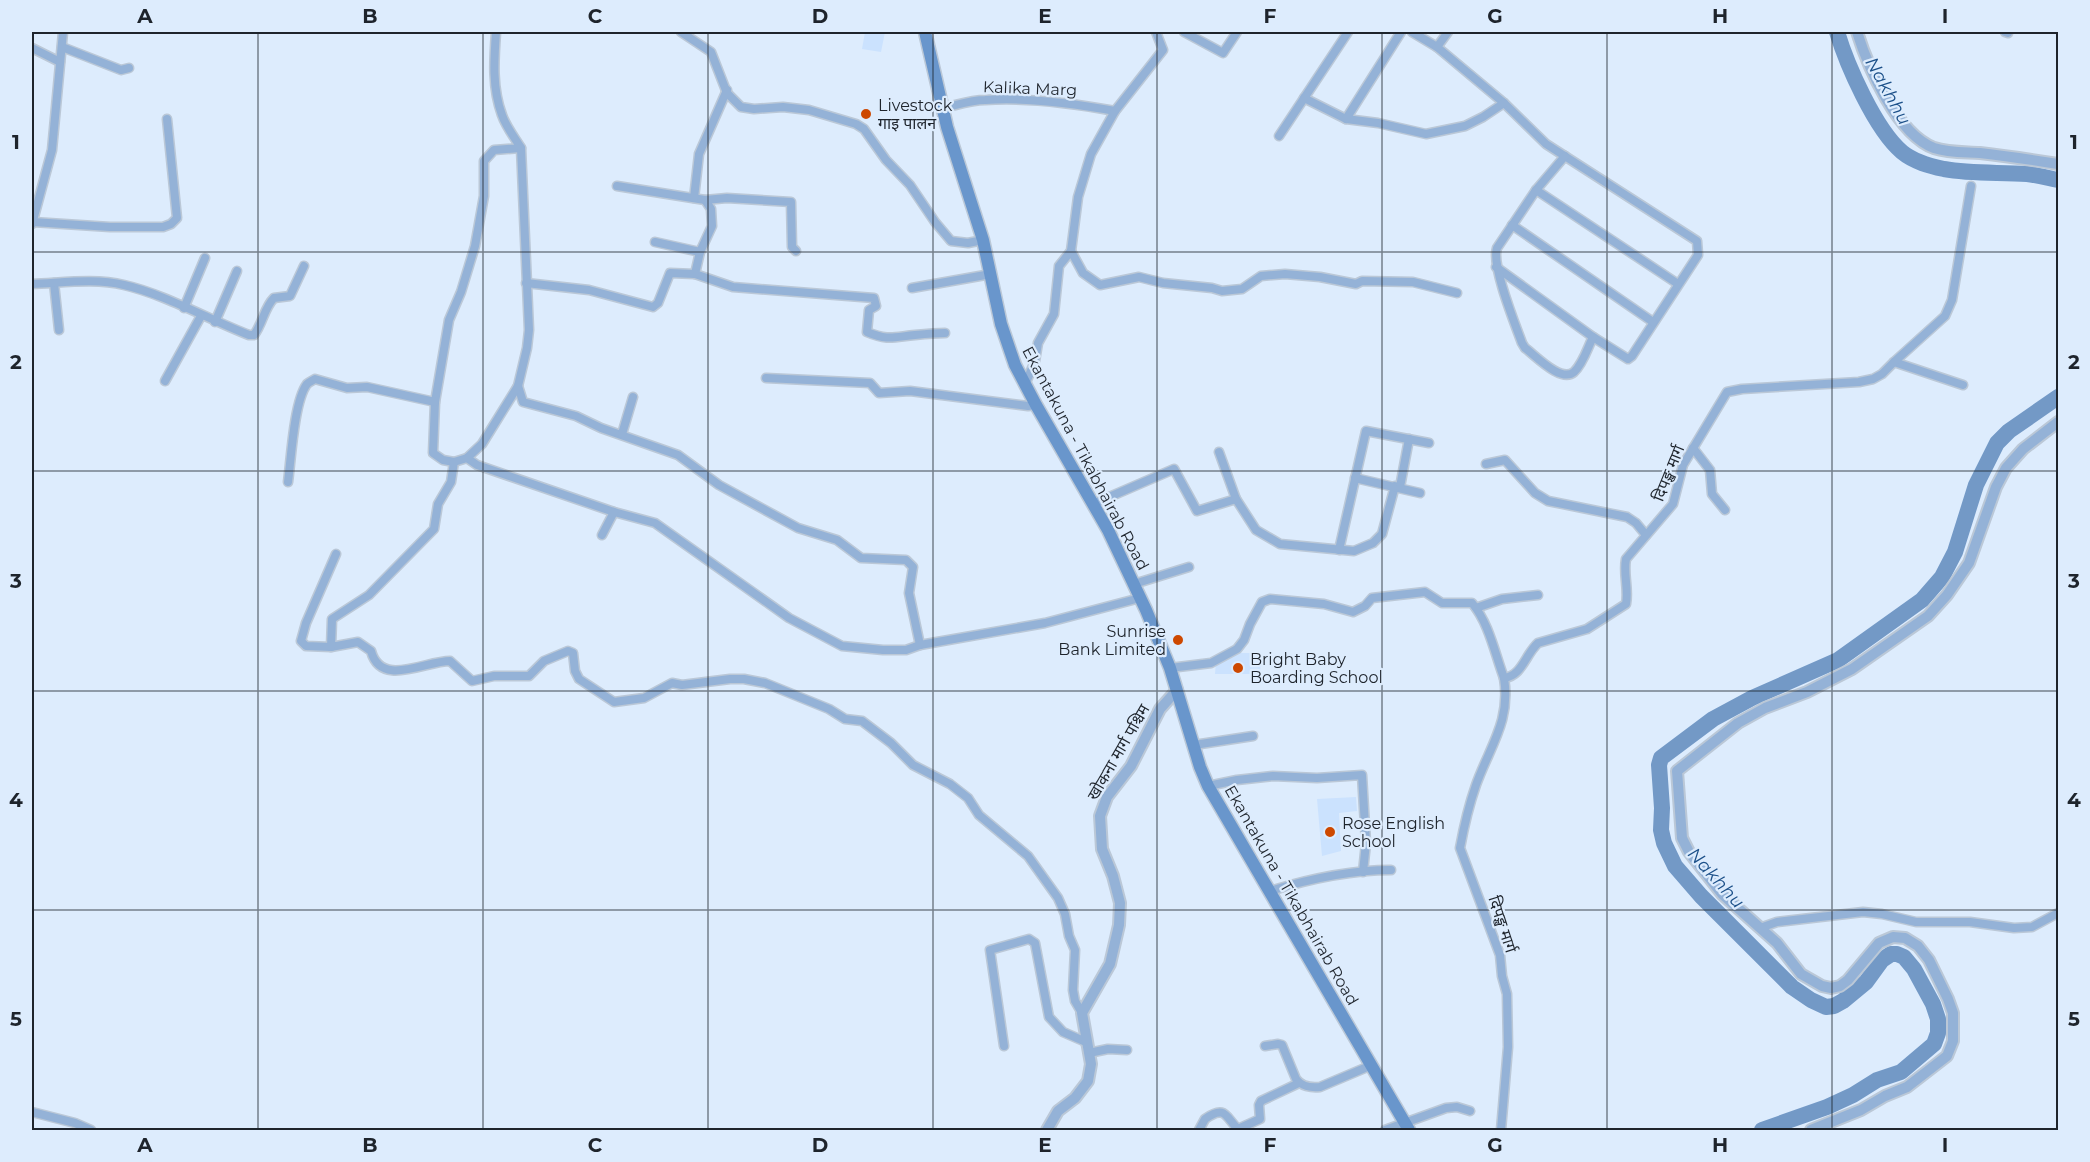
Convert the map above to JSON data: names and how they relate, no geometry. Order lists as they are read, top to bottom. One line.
{"streets":{"main road":["Ekantakuna - Tikabhairab Road"],"street":["Kalika Marg","दिपङ्ख मार्ग","खोकना मार्ग पश्चिम"]},"crossings":[["Kalika Marg","Ekantakuna - Tikabhairab Road"],["Ekantakuna - Tikabhairab Road","खोकना मार्ग पश्चिम"]],"water":["Nakhhu"],"places":["Livestock गाइ पालन","Sunrise Bank Limited","Bright Baby Boarding School","Rose English School"],"grid":{"columns":["A","B","C","D","E","F","G","H","I"],"rows":["1","2","3","4","5"]}}
